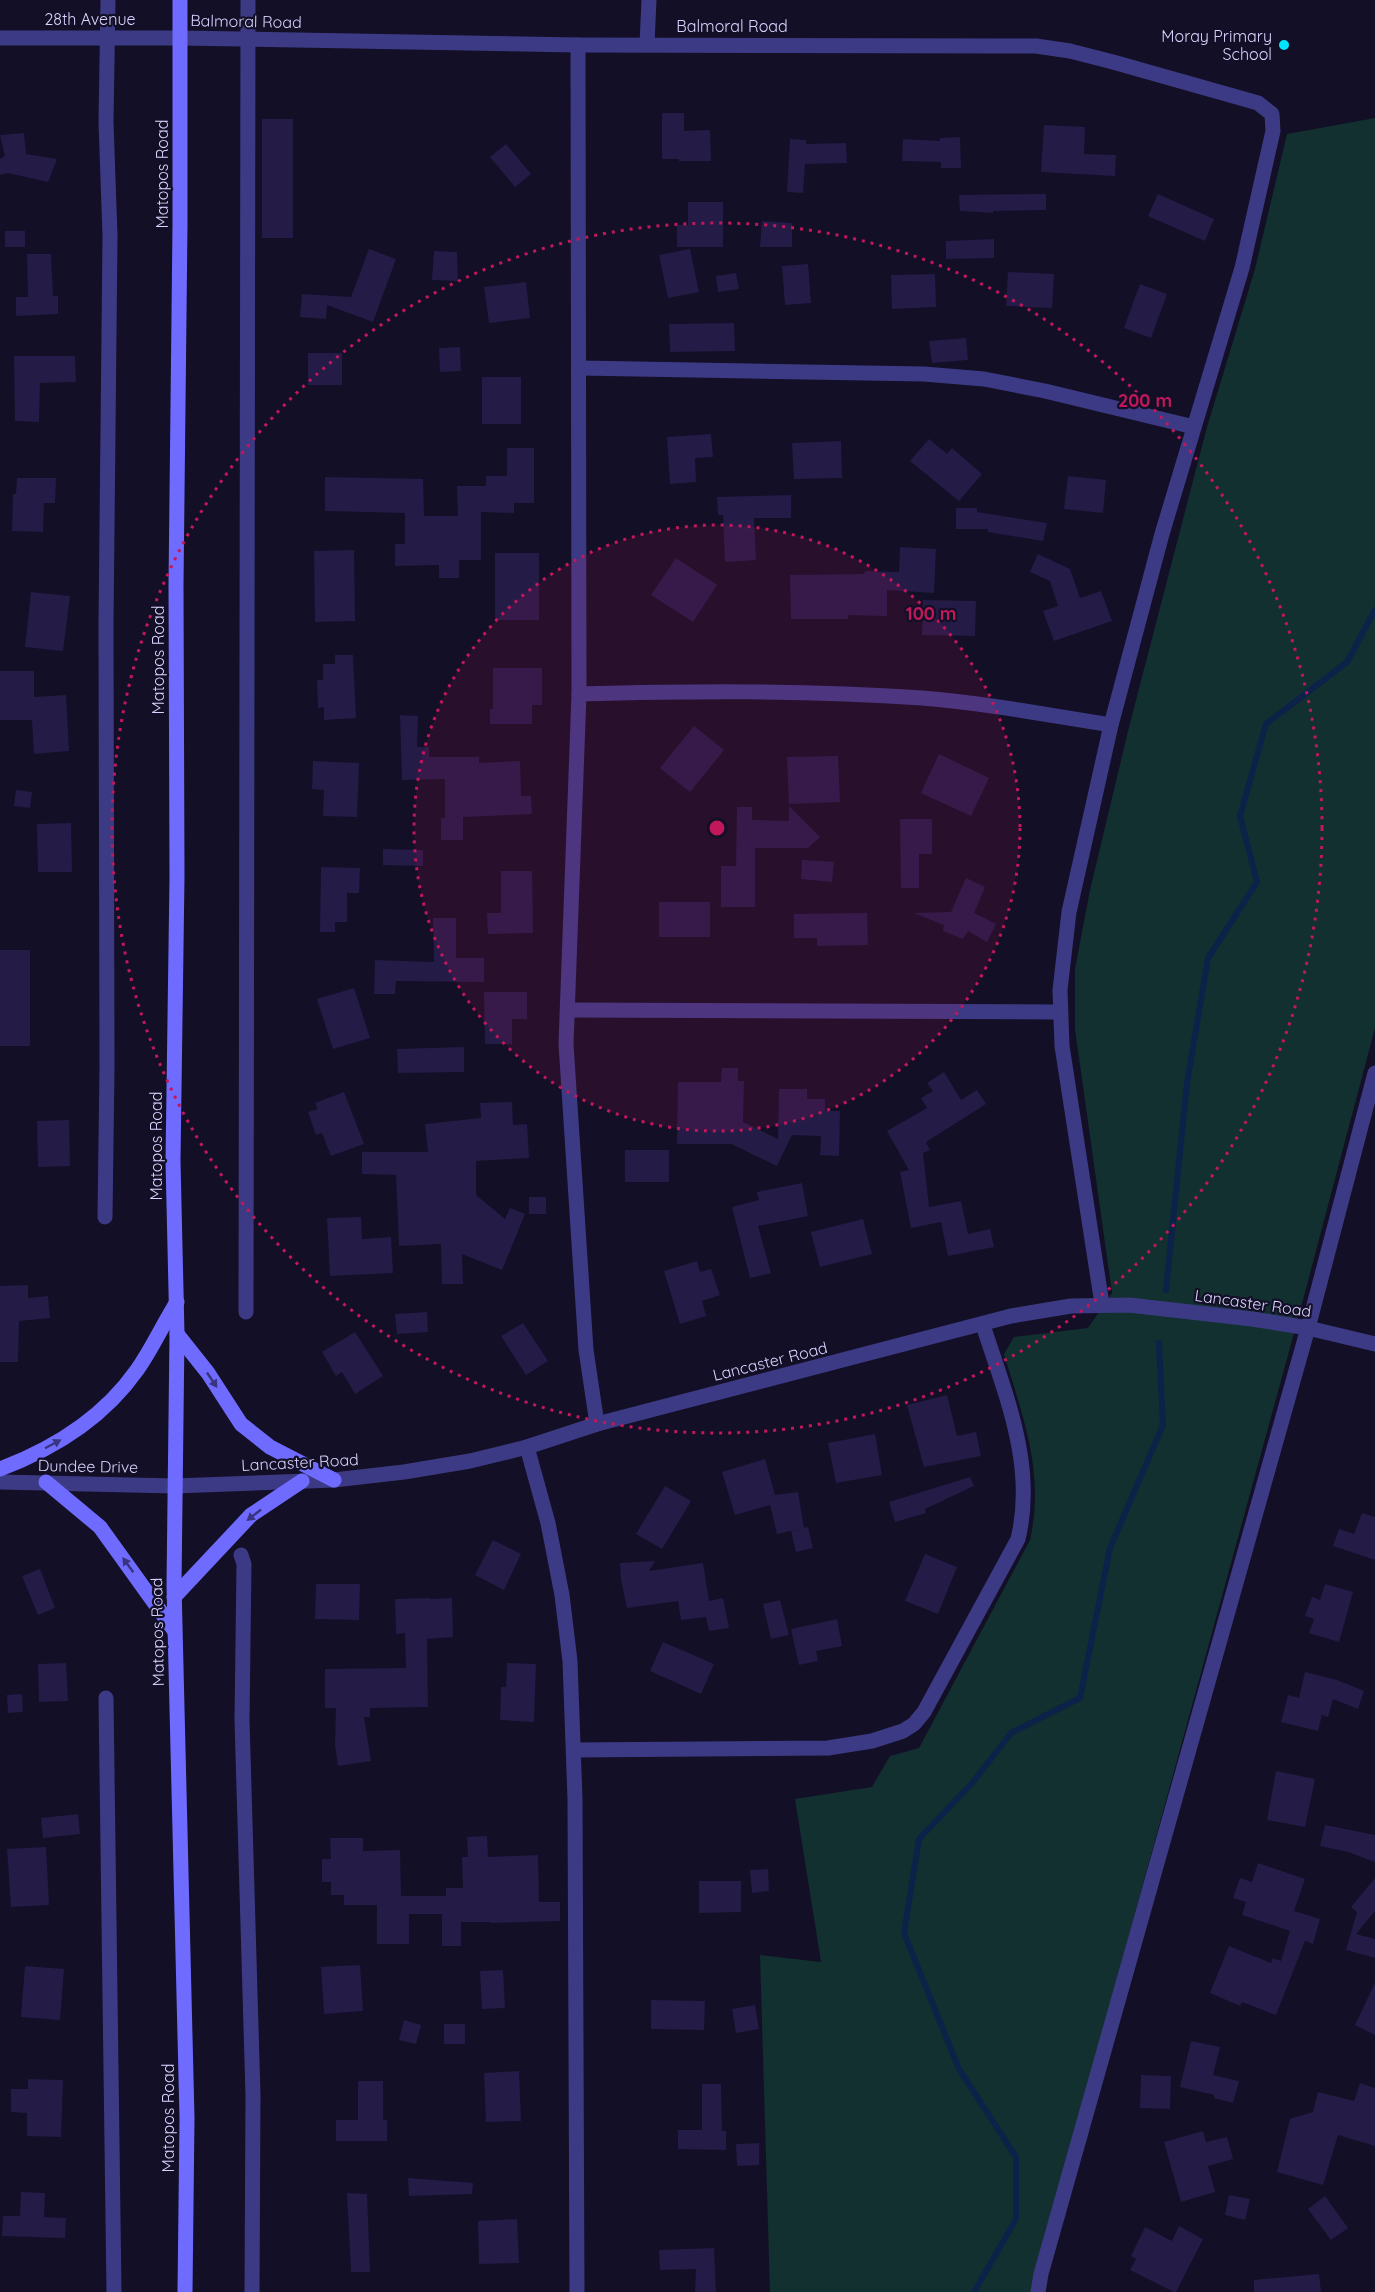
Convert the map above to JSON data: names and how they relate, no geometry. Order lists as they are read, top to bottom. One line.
{"streets":{"main road":["Matopos Road"],"street":["28th Avenue","Balmoral Road","Lancaster Road","Dundee Drive"]},"crossings":[["28th Avenue","Balmoral Road"],["28th Avenue","Matopos Road"],["Balmoral Road","Matopos Road"],["Matopos Road","Lancaster Road"],["Matopos Road","Dundee Drive"],["Lancaster Road","Dundee Drive"]],"places":["Moray Primary School"],"rings":["200 m","100 m"]}
